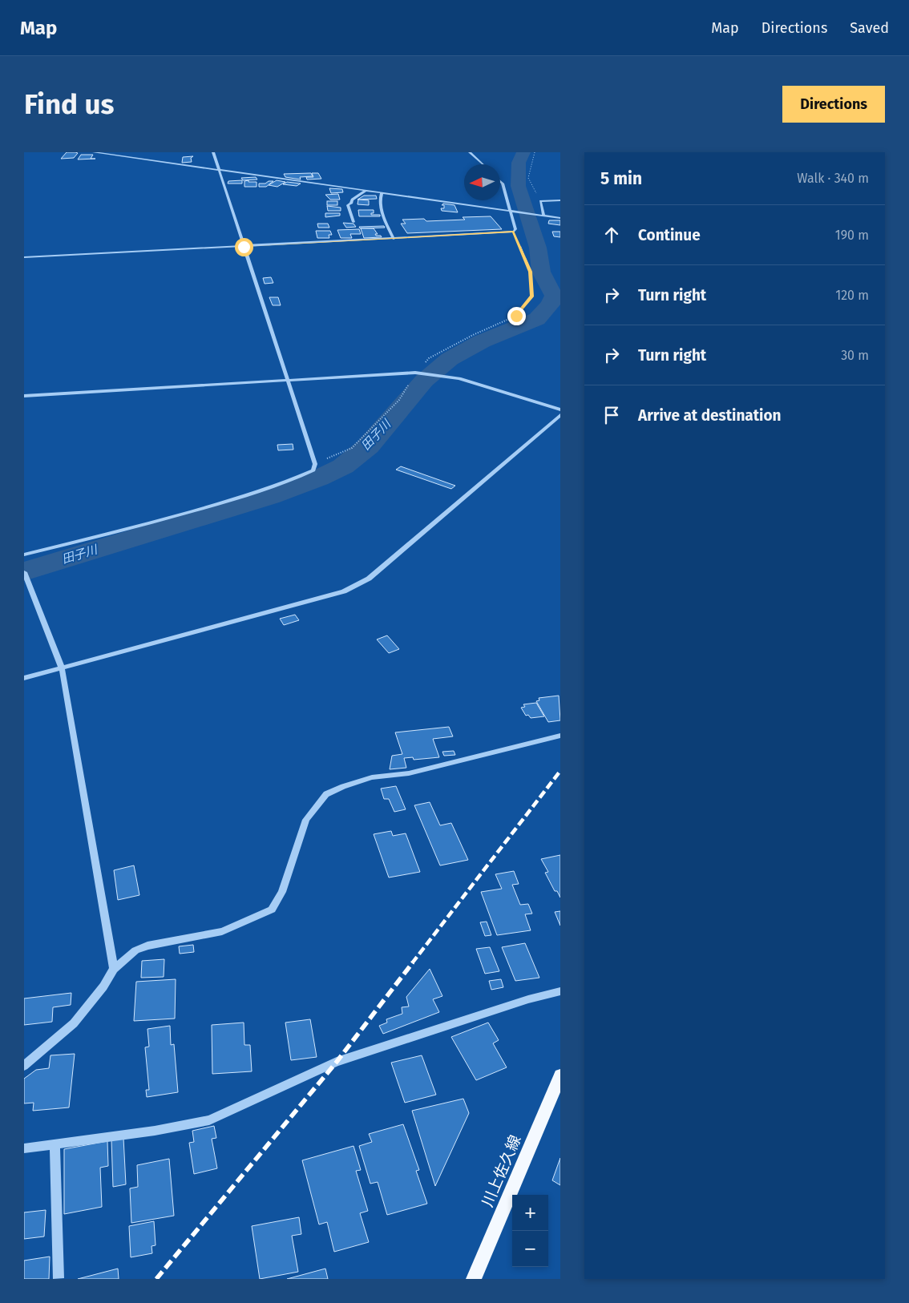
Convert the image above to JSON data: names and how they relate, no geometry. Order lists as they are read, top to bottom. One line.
{"streets":{"main road":["川上佐久線"]},"water":["田子川"],"north":"left","page":{"header":"Map","nav":["Map","Directions","Saved"],"buttons":"Directions","title":"Find us","heading":["5 min","Walk · 340 m"],"list":[["Continue","190 m"],["Turn right","120 m"],["Turn right","30 m"],"Arrive at destination"],"map_buttons":["+","−"]}}
